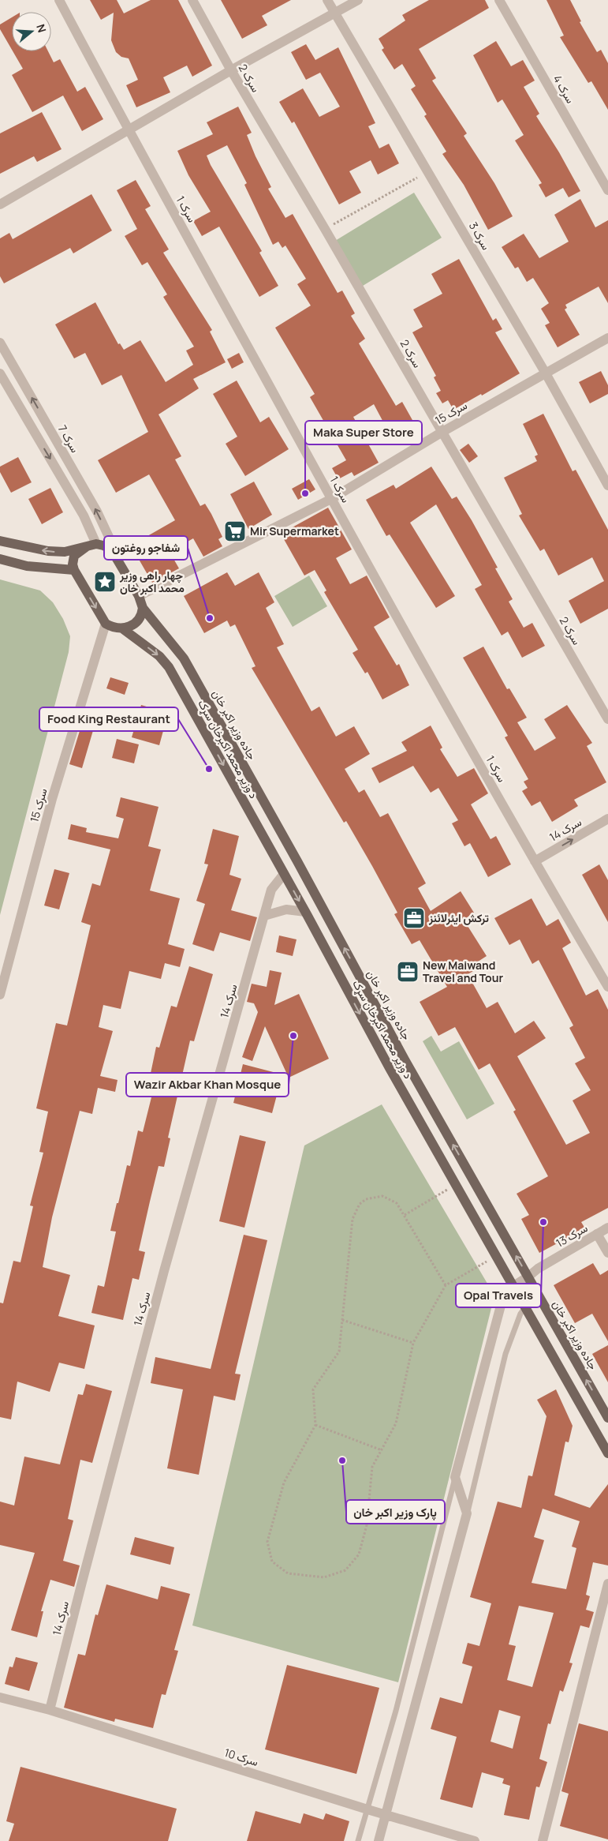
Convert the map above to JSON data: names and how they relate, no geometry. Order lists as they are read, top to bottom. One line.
{"streets":{"main road":["جاده وزیر اکبر خان","د وزیر محمد اکبرخان سړک"],"street":["سرک 2","سرک 4","سرک 1","سرک 3","سرک 15","سرک 7","سرک 14","سرک 13","سرک 10"]},"crossings":[["سرک 2","سرک 15"],["سرک 1","سرک 15"],["سرک 1","سرک 14"],["سرک 3","سرک 15"],["جاده وزیر اکبر خان","سرک 13"],["د وزیر محمد اکبرخان سړک","سرک 14"],["د وزیر محمد اکبرخان سړک","سرک 13"],["سرک 14","سرک 10"]],"one_way":["جاده وزیر اکبر خان","د وزیر محمد اکبرخان سړک"],"places":{"other":["Maka Super Store","شفاجو روغتون","Food King Restaurant","Wazir Akbar Khan Mosque","Opal Travels","پارک وزیر اکبر خان"],"supermarket":["Mir Supermarket"],"place":["چهار راهی وزیر محمد اکبر خان"],"office":["ترکش ایئرلائنز","New Maiwand Travel and Tour"]},"north":"right"}
